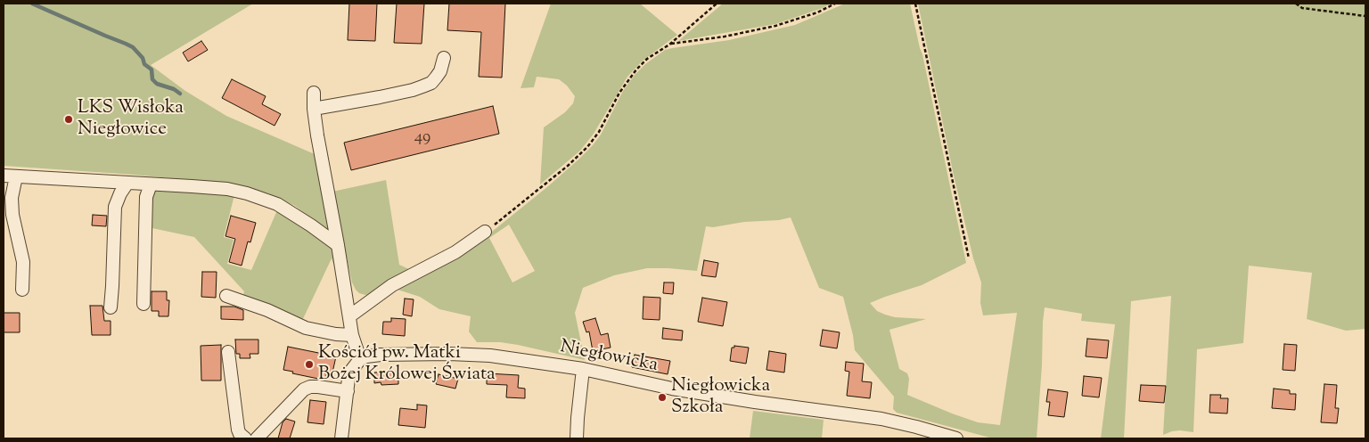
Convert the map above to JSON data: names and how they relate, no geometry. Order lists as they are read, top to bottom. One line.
{"streets":{"street":["Niegłowicka"]},"places":["LKS Wisłoka Niegłowice","Kościół pw. Matki Bożej Królowej Świata","Niegłowicka Szkoła"],"house_numbers":["49"]}
